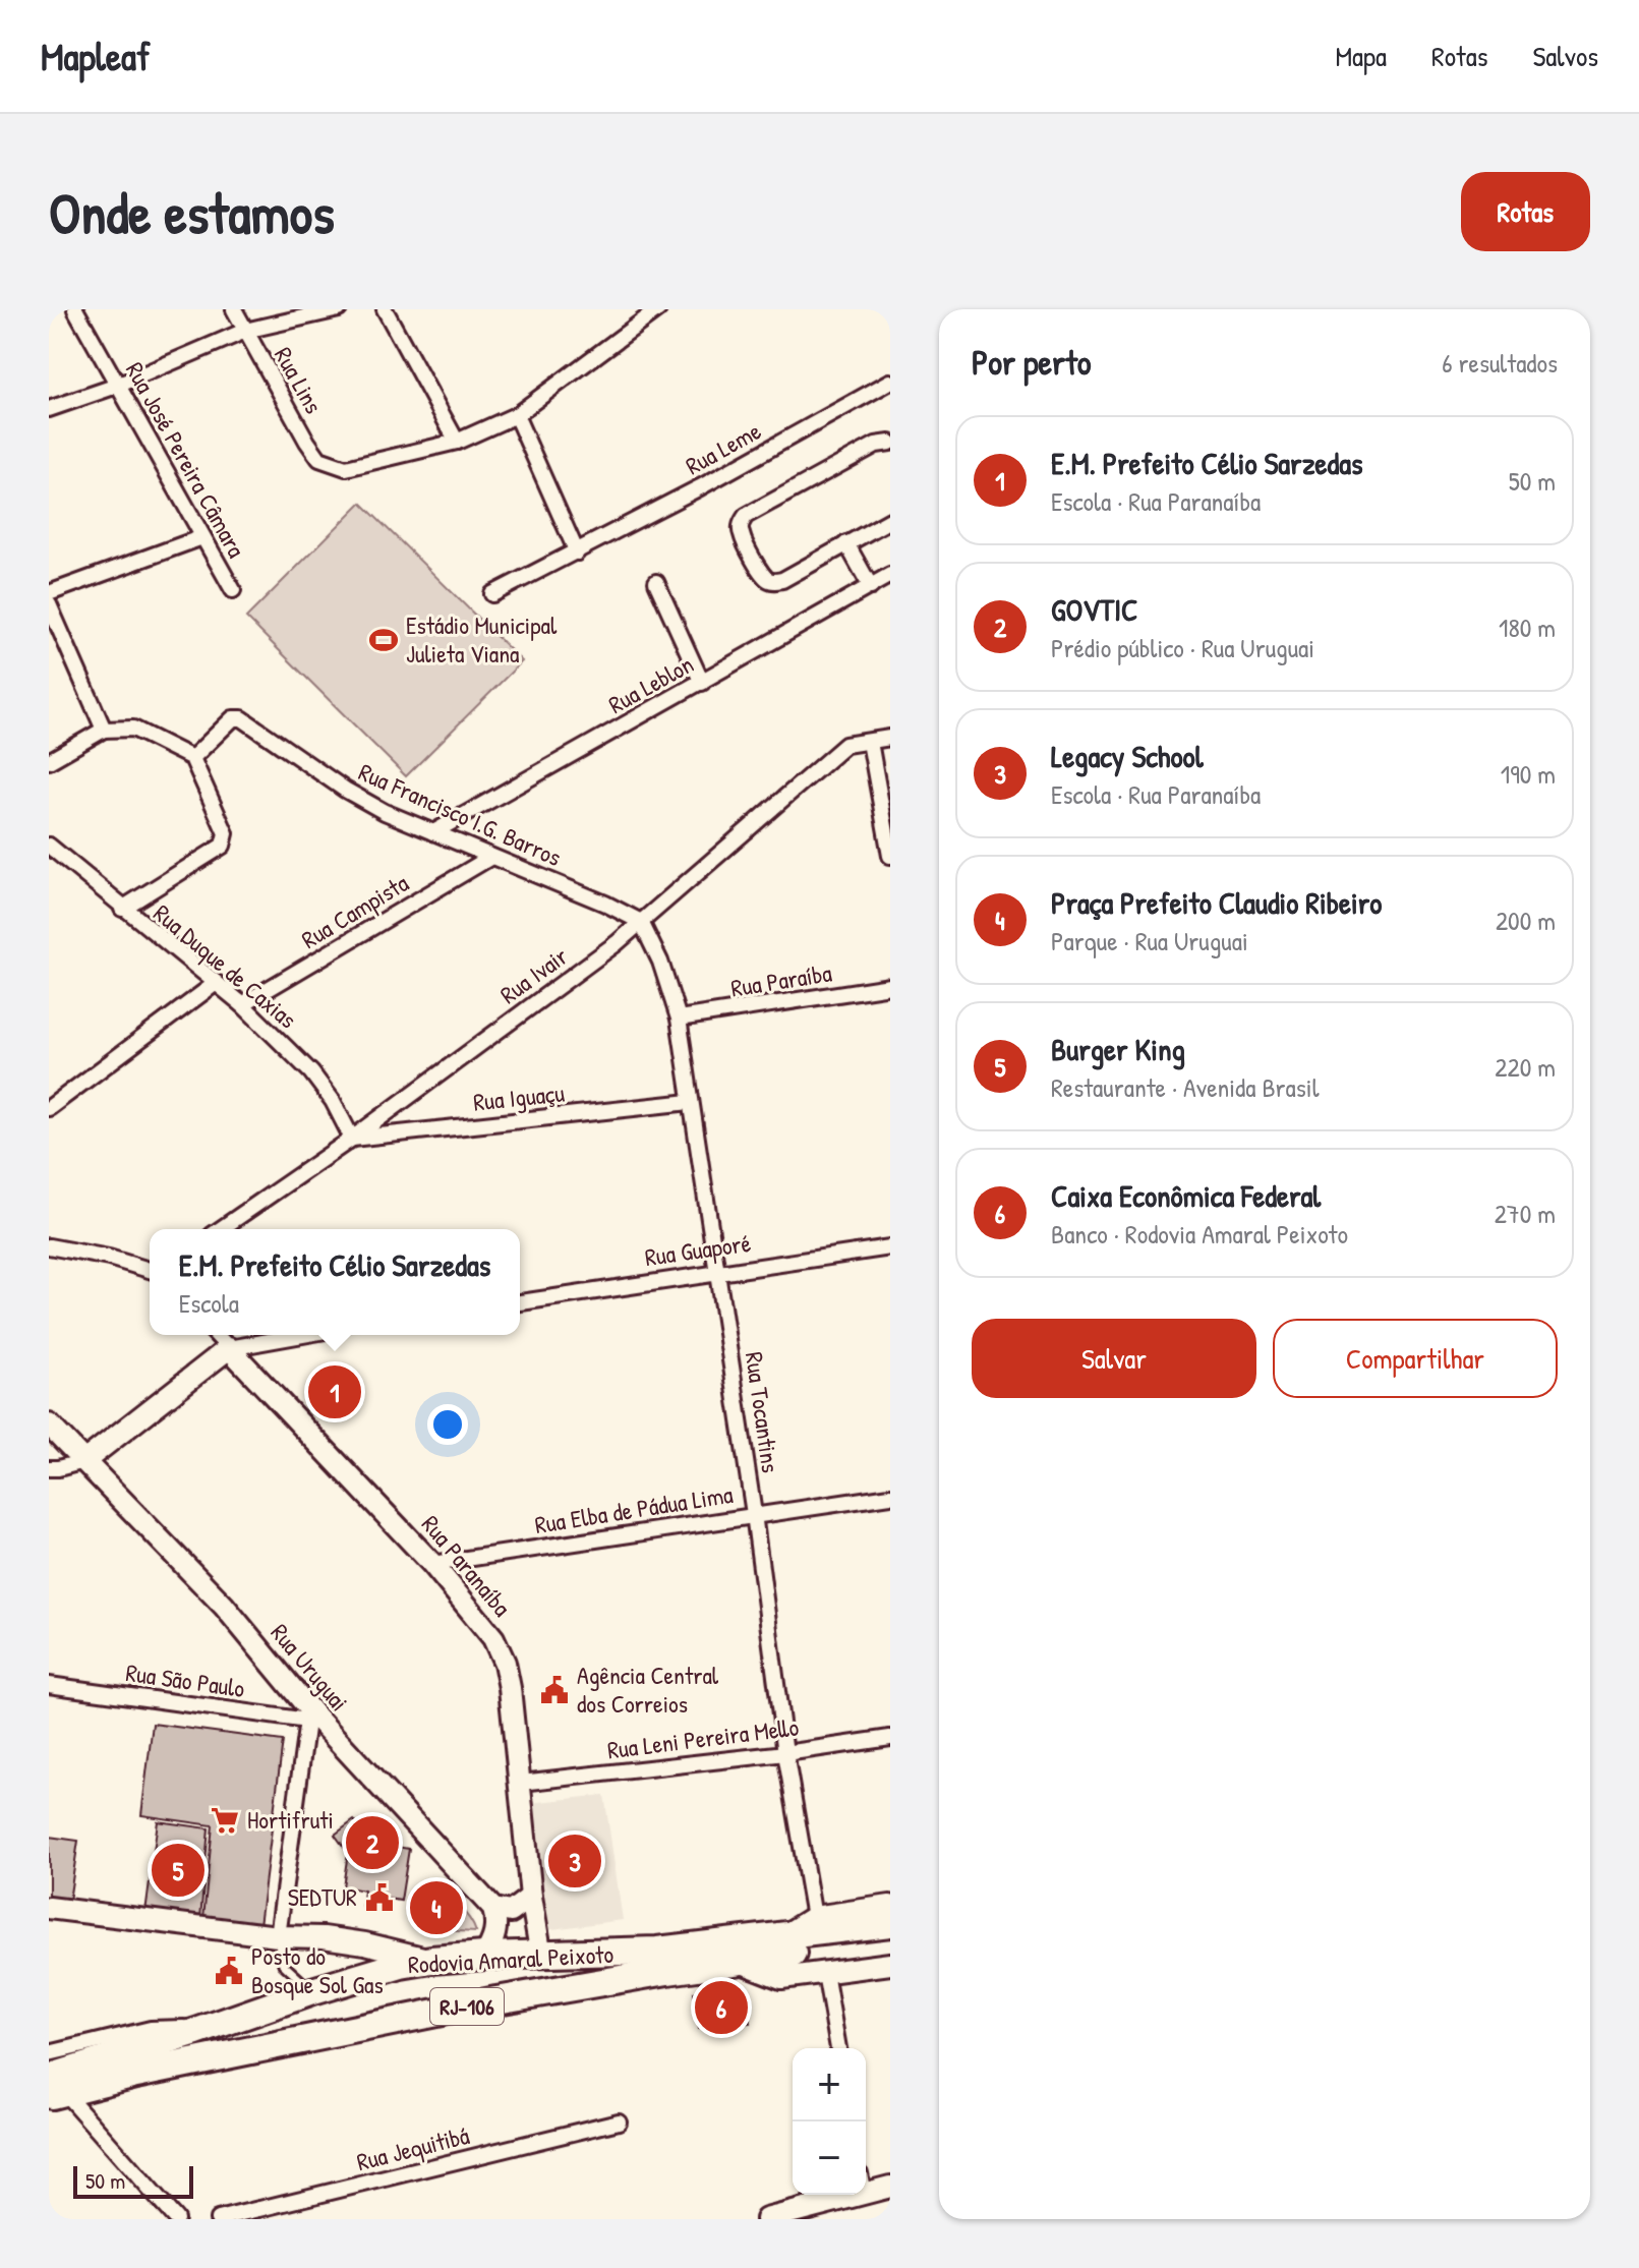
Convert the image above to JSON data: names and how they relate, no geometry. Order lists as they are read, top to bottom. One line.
{"streets":{"highway":["Rodovia Amaral Peixoto","RJ-106"],"street":["Rua Lins","Rua Leme","Rua José Pereira Câmara","Rua Leblon","Rua Francisco I.G. Barros","Rua Campista","Rua Duque de Caxias","Rua Ivair","Rua Paraíba","Rua Iguaçu","Rua Guaporé","Rua Tocantins","Rua Elba de Pádua Lima","Rua Paranaíba","Rua Uruguai","Rua São Paulo","Rua Leni Pereira Mello","Rua Jequitibá"]},"crossings":[["Rua Leblon","Rua Francisco I.G. Barros"],["Rua Francisco I.G. Barros","Rua Campista"],["Rua Francisco I.G. Barros","Rua Ivair"],["Rua Francisco I.G. Barros","Rua Tocantins"],["Rua Campista","Rua Duque de Caxias"],["Rua Duque de Caxias","Rua Ivair"],["Rua Duque de Caxias","Rua Iguaçu"],["Rua Ivair","Rua Iguaçu"],["Rua Ivair","Rua Tocantins"],["Rua Paraíba","Rua Tocantins"],["Rua Iguaçu","Rua Tocantins"],["Rua Guaporé","Rua Tocantins"],["Rua Tocantins","Rua Elba de Pádua Lima"],["Rua Tocantins","Rua Leni Pereira Mello"],["Rua Elba de Pádua Lima","Rua Paranaíba"],["Rua Paranaíba","Rua Leni Pereira Mello"],["Rua Paranaíba","Rodovia Amaral Peixoto"],["Rua Uruguai","Rua São Paulo"]],"places":{"sports":["Estádio Municipal Julieta Viana"],"public building":["Agência Central dos Correios","SEDTUR","Posto do Bosque Sol Gas"],"supermarket":["Hortifruti"]},"scale_bar":"50 m","page":{"header":"Mapleaf","nav":["Mapa","Rotas","Salvos"],"buttons":["Rotas",["Salvar","Compartilhar"]],"title":"Onde estamos","heading":["Por perto","6 resultados"],"list":[{"mark":"1","name":"E.M. Prefeito Célio Sarzedas","note":"Escola · Rua Paranaíba","value":"50 m"},{"mark":"2","name":"GOVTIC","note":"Prédio público · Rua Uruguai","value":"180 m"},{"mark":"3","name":"Legacy School","note":"Escola · Rua Paranaíba","value":"190 m"},{"mark":"4","name":"Praça Prefeito Claudio Ribeiro","note":"Parque · Rua Uruguai","value":"200 m"},{"mark":"5","name":"Burger King","note":"Restaurante · Avenida Brasil","value":"220 m"},{"mark":"6","name":"Caixa Econômica Federal","note":"Banco · Rodovia Amaral Peixoto","value":"270 m"}],"popup":["E.M. Prefeito Célio Sarzedas","Escola"],"pins":["1","2","3","5","4","6"],"map_buttons":["+","−"],"scale":"50 m"}}
